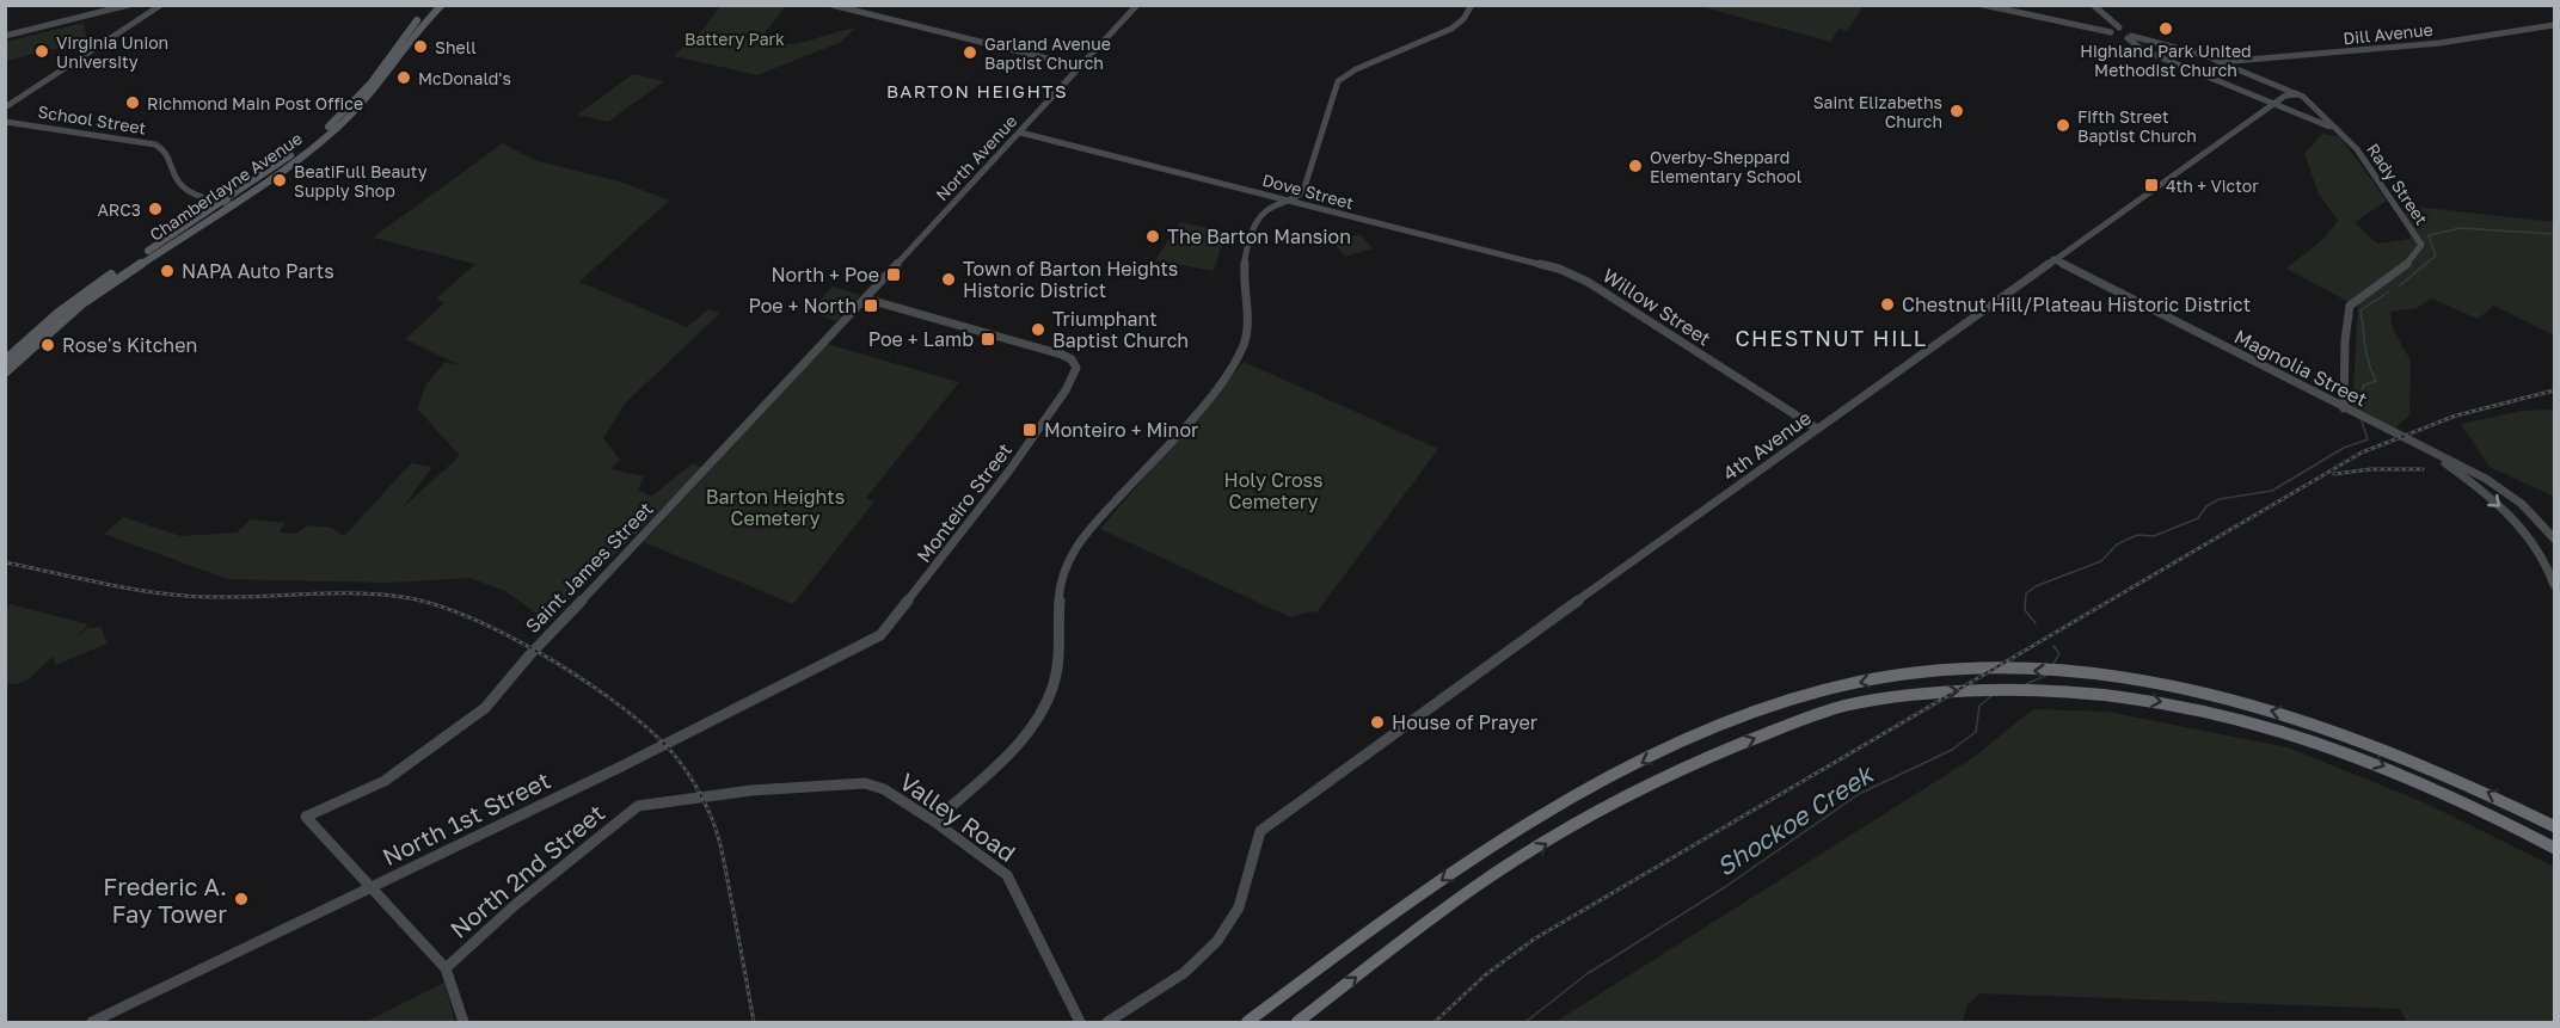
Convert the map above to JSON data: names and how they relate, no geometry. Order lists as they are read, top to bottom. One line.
{"streets":{"main road":["Chamberlayne Avenue"],"street":["Dill Avenue","School Street","North Avenue","Rady Street","Dove Street","Willow Street","Magnolia Street","4th Avenue","Monteiro Street","Saint James Street","Valley Road","North 1st Street","North 2nd Street"]},"crossings":[["Dill Avenue","Rady Street"],["School Street","Chamberlayne Avenue"],["North Avenue","Dove Street"],["North Avenue","Monteiro Street"],["North Avenue","Saint James Street"],["Rady Street","Magnolia Street"],["Rady Street","4th Avenue"],["Dove Street","Willow Street"],["Willow Street","4th Avenue"],["Magnolia Street","4th Avenue"],["Monteiro Street","Saint James Street"],["Monteiro Street","North 1st Street"],["Saint James Street","North 1st Street"],["Valley Road","North 2nd Street"]],"districts":["BARTON HEIGHTS","CHESTNUT HILL"],"water":["Shockoe Creek"],"parks":["Battery Park","Holy Cross Cemetery","Barton Heights Cemetery"],"places":{"other":["Highland Park United Methodist Church","Shell","Virginia Union University","Garland Avenue Baptist Church","McDonald's","Richmond Main Post Office","Saint Elizabeths Church","Fifth Street Baptist Church","Overby-Sheppard Elementary School","BeatiFull Beauty Supply Shop","ARC3","The Barton Mansion","NAPA Auto Parts","Town of Barton Heights Historic District","Chestnut Hill/Plateau Historic District","Triumphant Baptist Church","Rose's Kitchen","House of Prayer","Frederic A. Fay Tower"],"transit":["4th + Victor","North + Poe","Poe + North","Poe + Lamb","Monteiro + Minor"]}}
